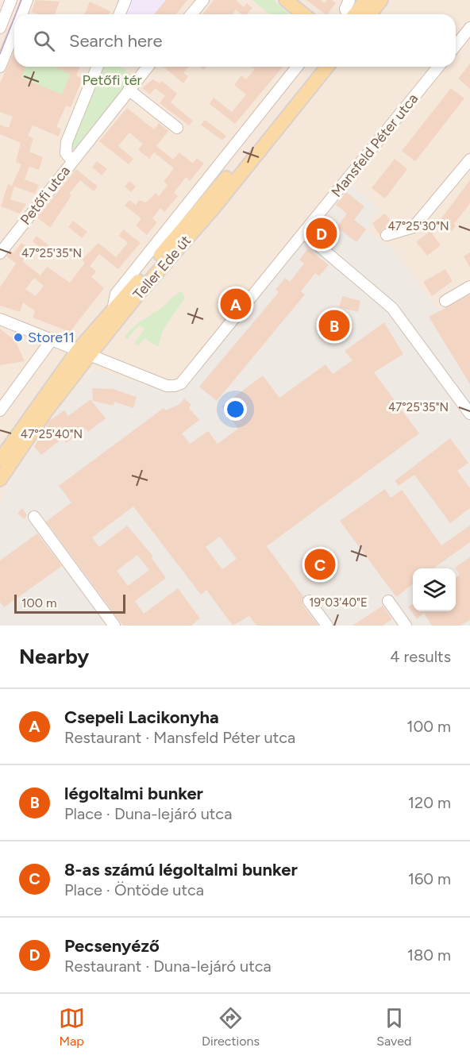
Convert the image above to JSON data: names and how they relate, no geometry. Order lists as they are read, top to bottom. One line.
{"streets":{"main road":["Teller Ede út"],"street":["Mansfeld Péter utca","Petőfi utca"]},"crossings":[["Mansfeld Péter utca","Teller Ede út"]],"parks":["Petőfi tér"],"places":["Store11"],"scale_bar":"100 m","page":{"search":"Search here","pins":["D","A","B","C"],"scale":"100 m","heading":["Nearby","4 results"],"list":[{"mark":"A","name":"Csepeli Lacikonyha","note":"Restaurant · Mansfeld Péter utca","value":"100 m"},{"mark":"B","name":"légoltalmi bunker","note":"Place · Duna-lejáró utca","value":"120 m"},{"mark":"C","name":"8-as számú légoltalmi bunker","note":"Place · Öntöde utca","value":"160 m"},{"mark":"D","name":"Pecsenyéző","note":"Restaurant · Duna-lejáró utca","value":"180 m"}],"nav":["Map","Directions","Saved"]},"coordinates":["47°25'30\"N","47°25'35\"N","47°25'40\"N","19°03'40\"E"]}
